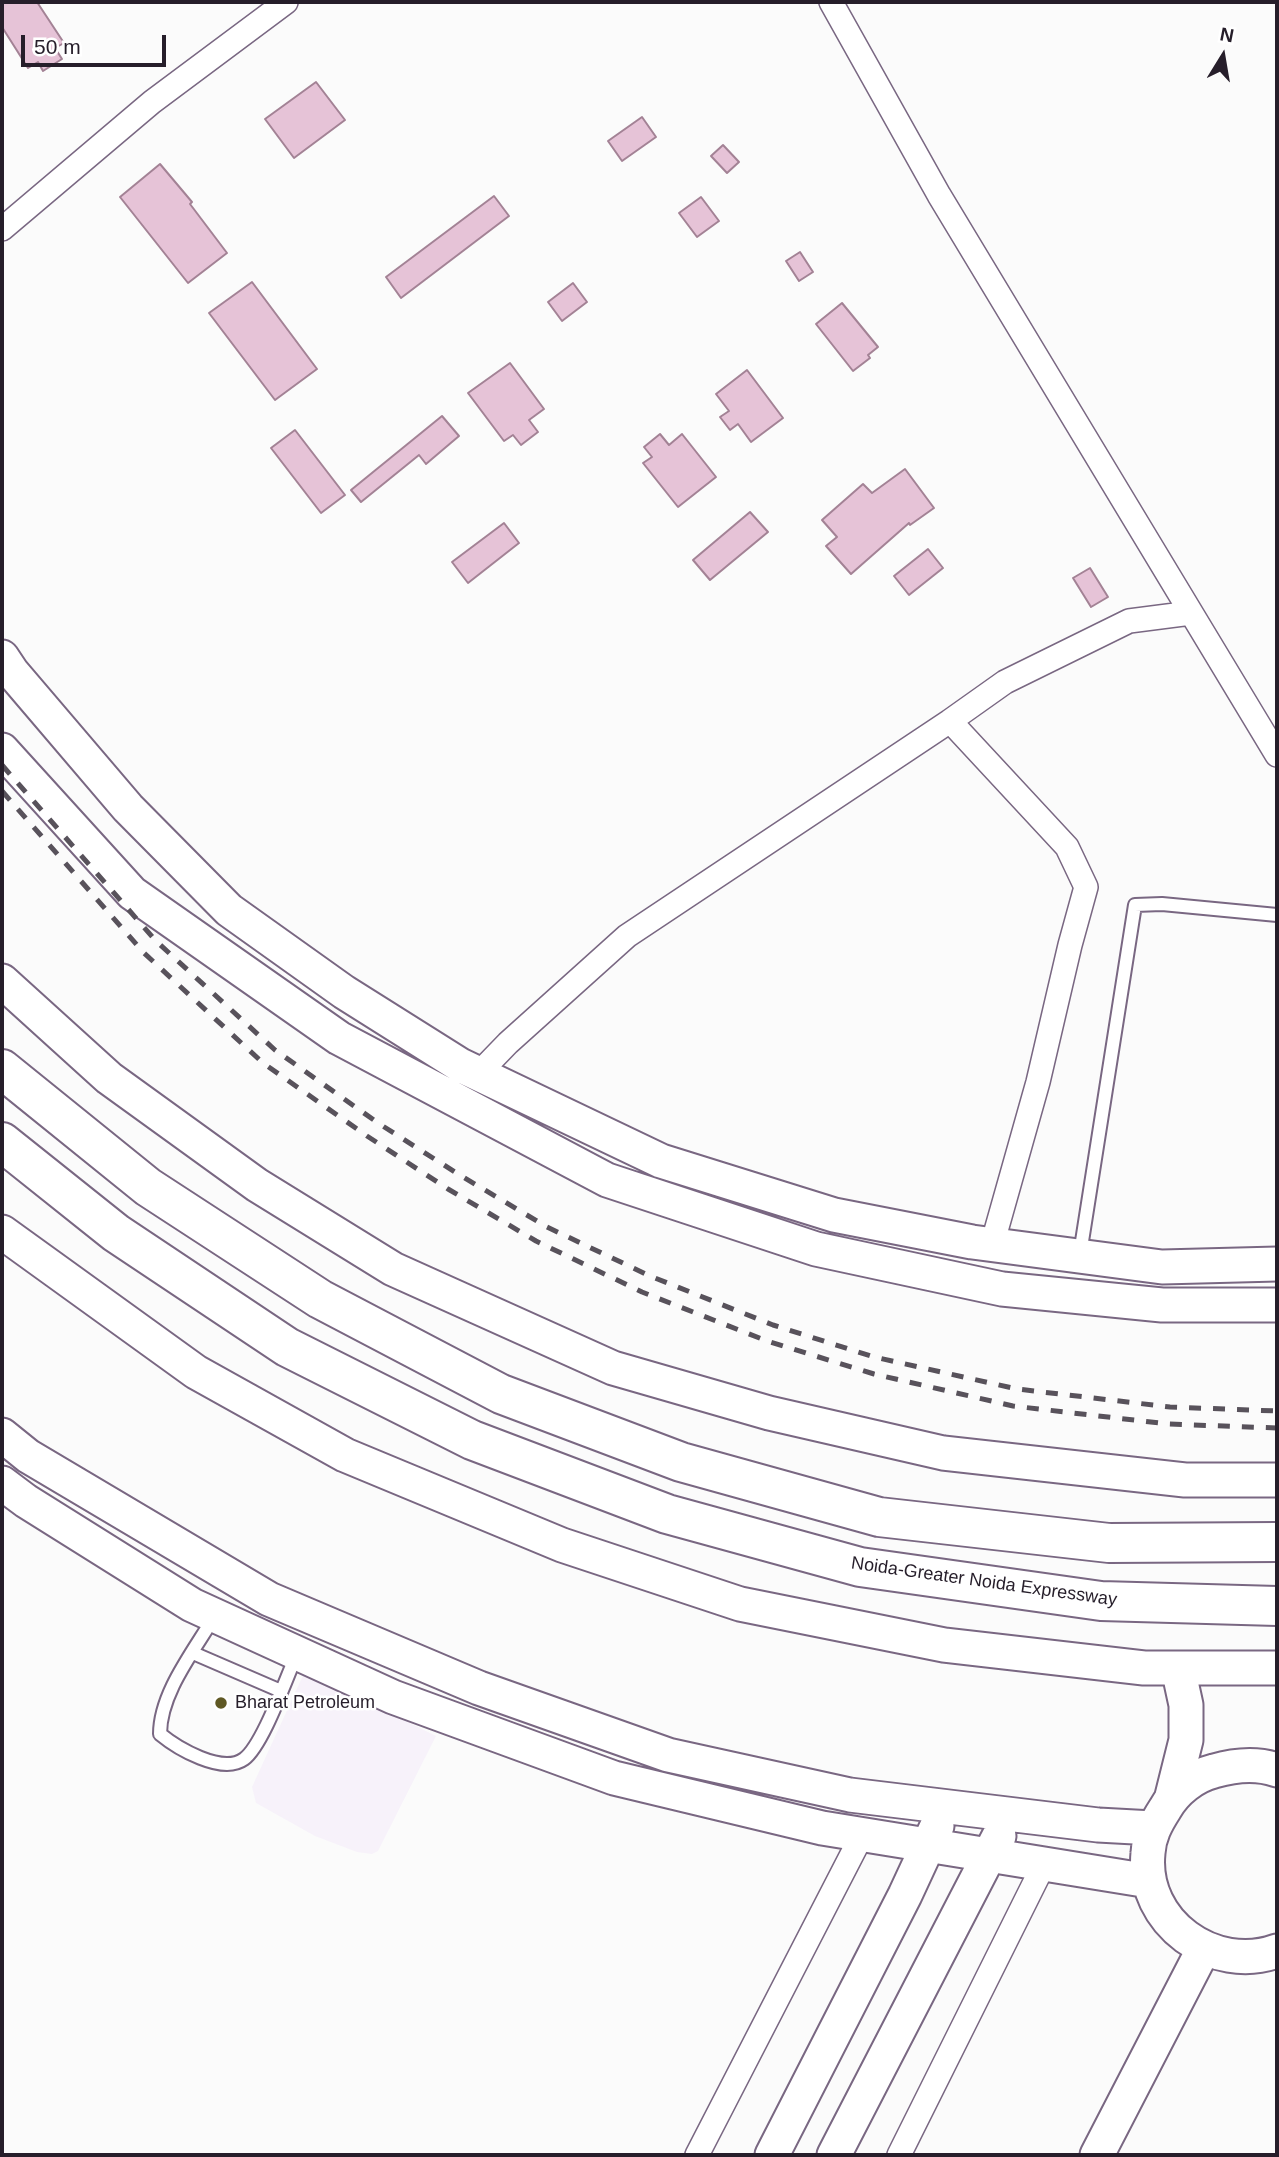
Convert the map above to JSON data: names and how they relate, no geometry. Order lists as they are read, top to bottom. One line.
{"streets":{"highway":["Noida-Greater Noida Expressway"]},"places":["Bharat Petroleum"],"scale_bar":"50 m","north":"top"}
